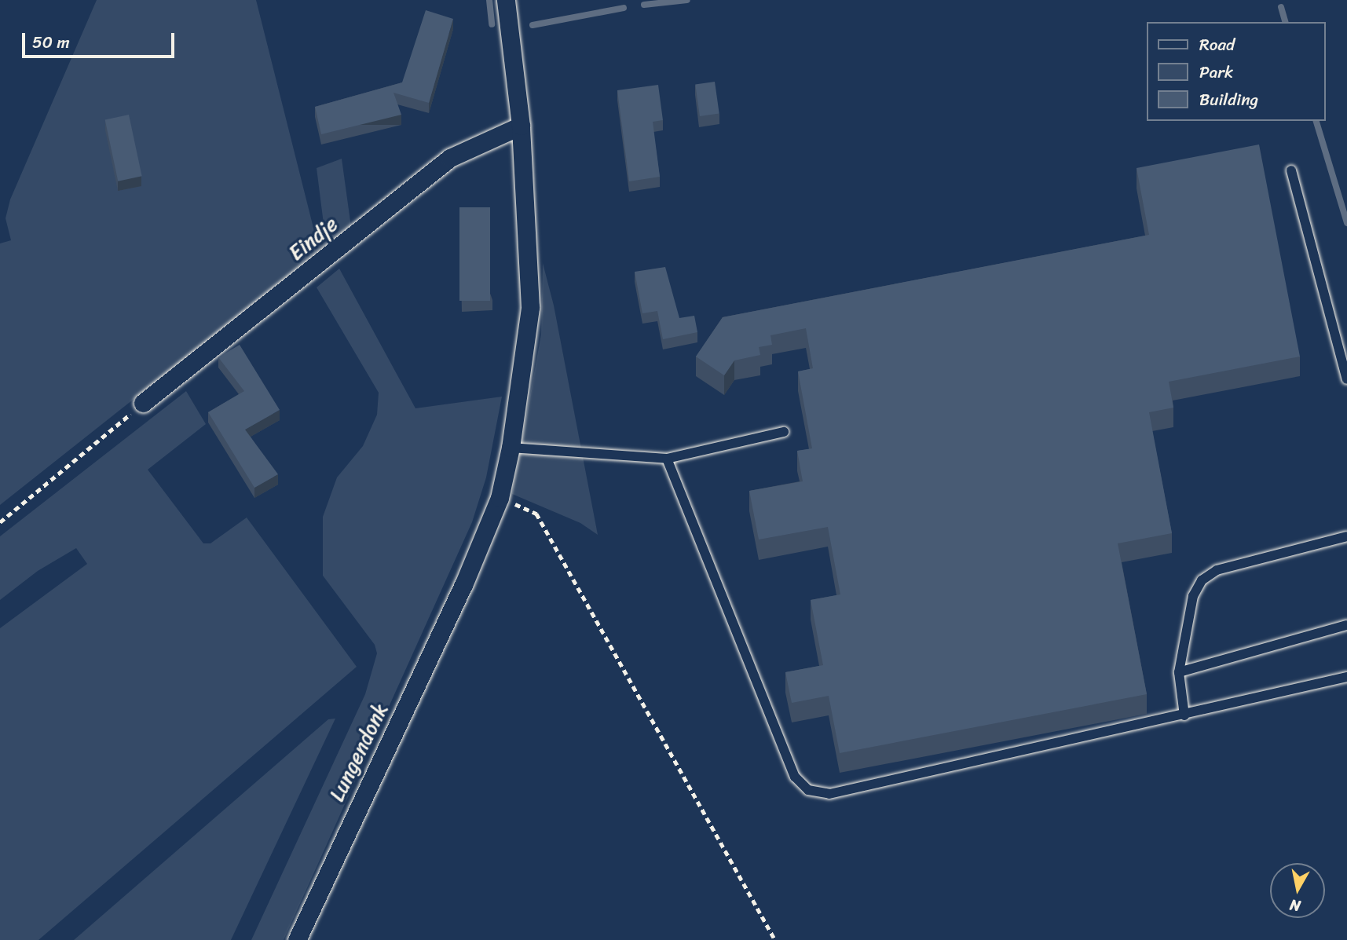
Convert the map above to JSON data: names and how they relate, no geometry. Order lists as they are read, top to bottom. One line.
{"streets":{"street":["Eindje","Lungendonk"]},"legend":["Road","Park","Building"],"scale_bar":"50 m","north":"bottom"}
